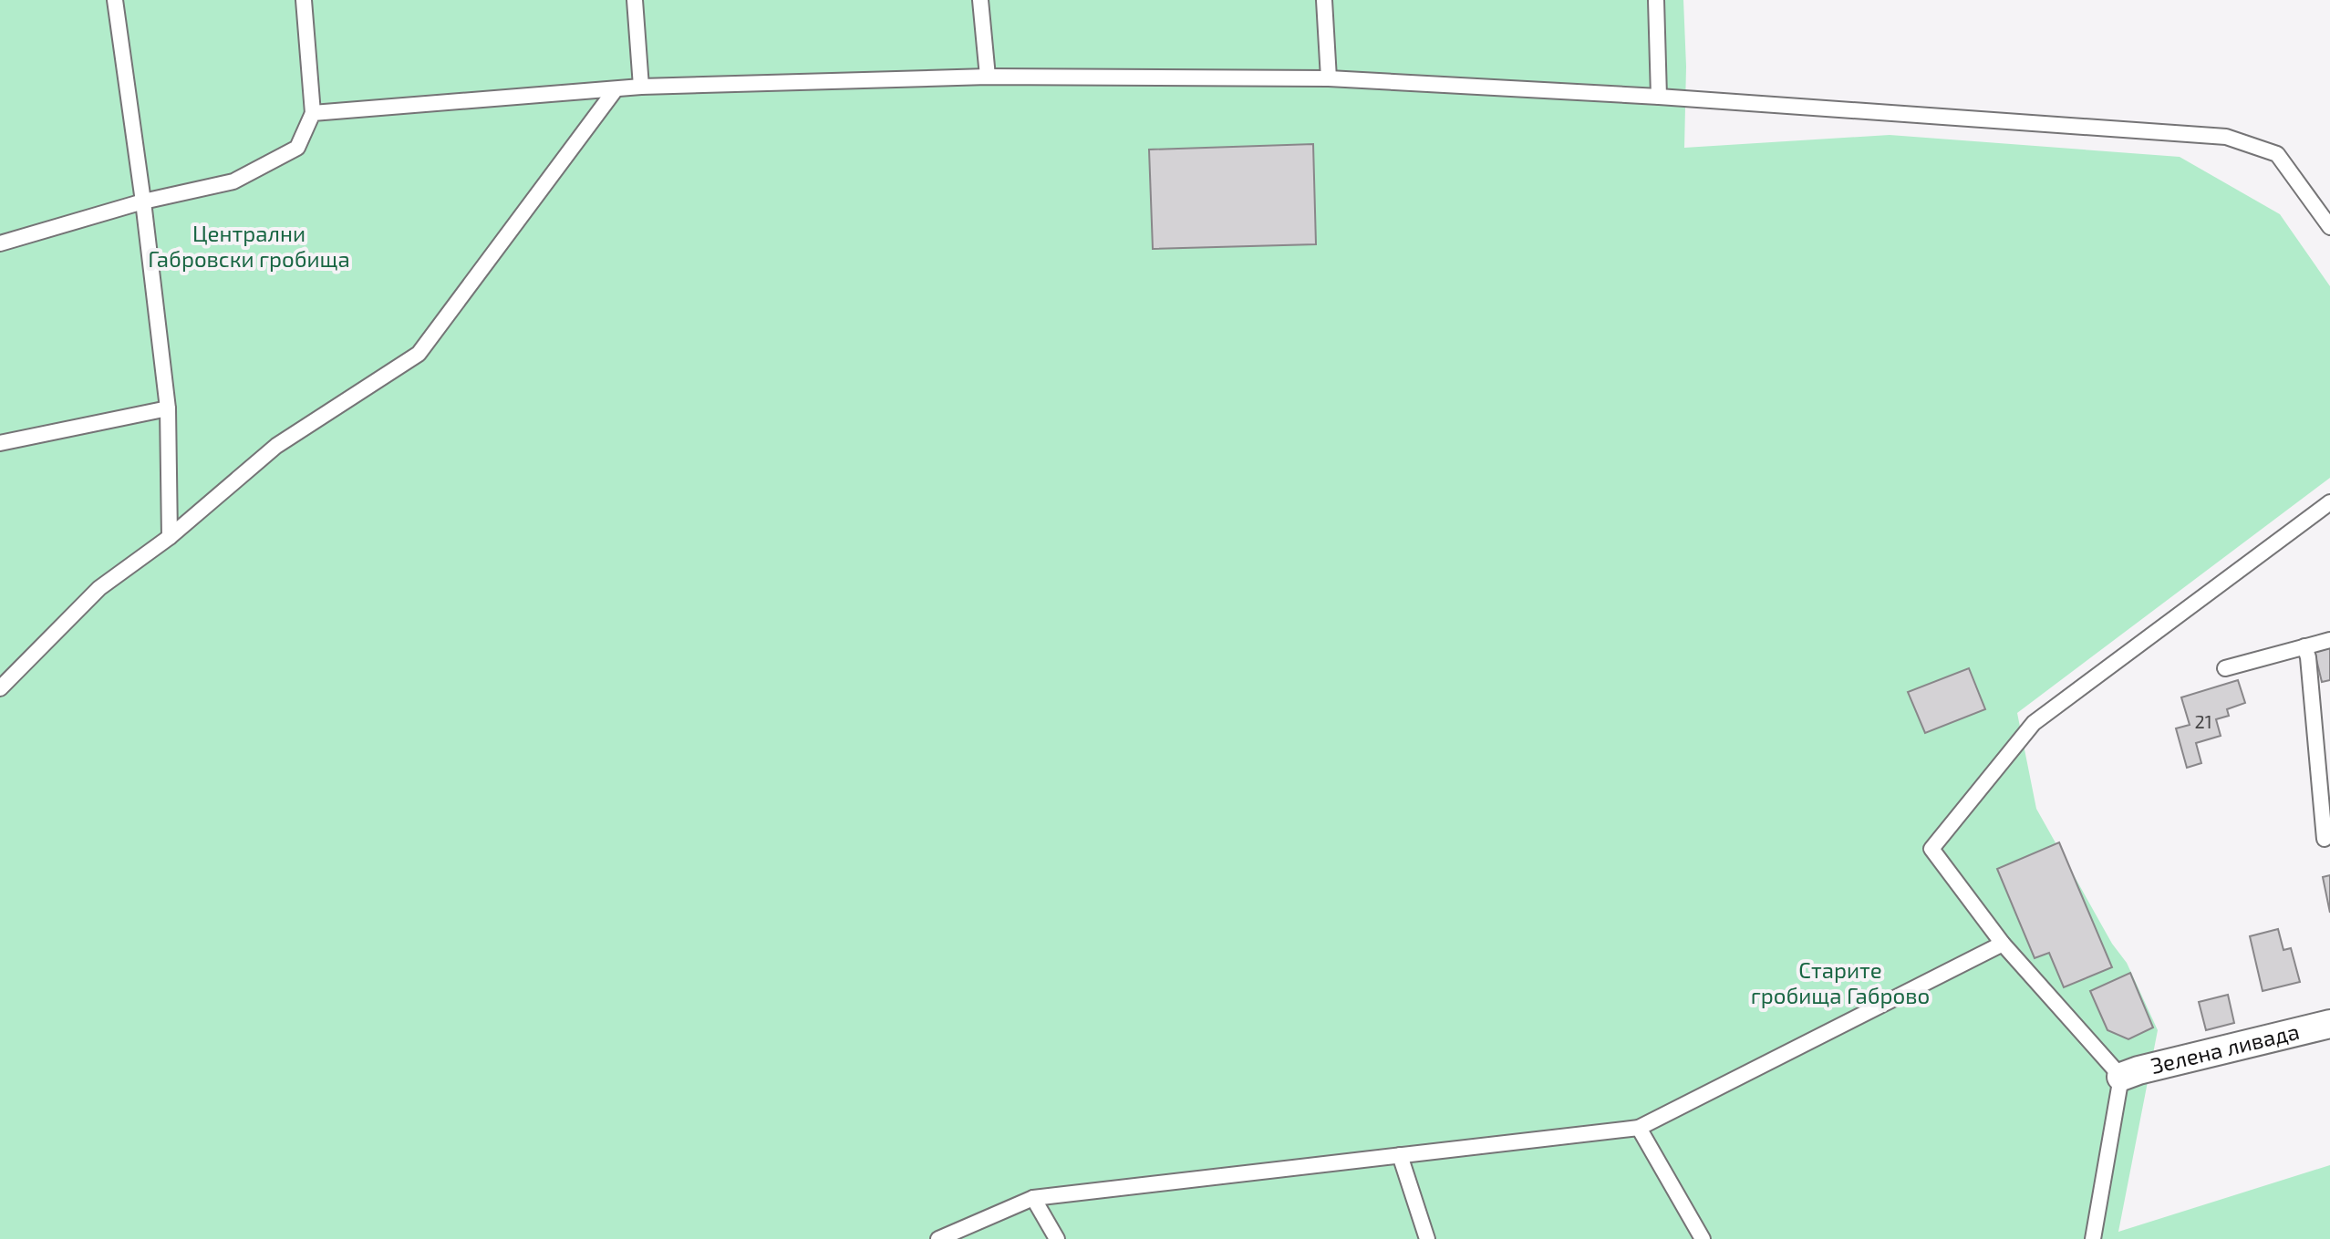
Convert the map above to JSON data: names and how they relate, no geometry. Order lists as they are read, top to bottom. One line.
{"streets":{"street":["Зелена ливада"]},"parks":["Централни Габровски гробища","Старите гробища Габрово"],"house_numbers":["21"]}
